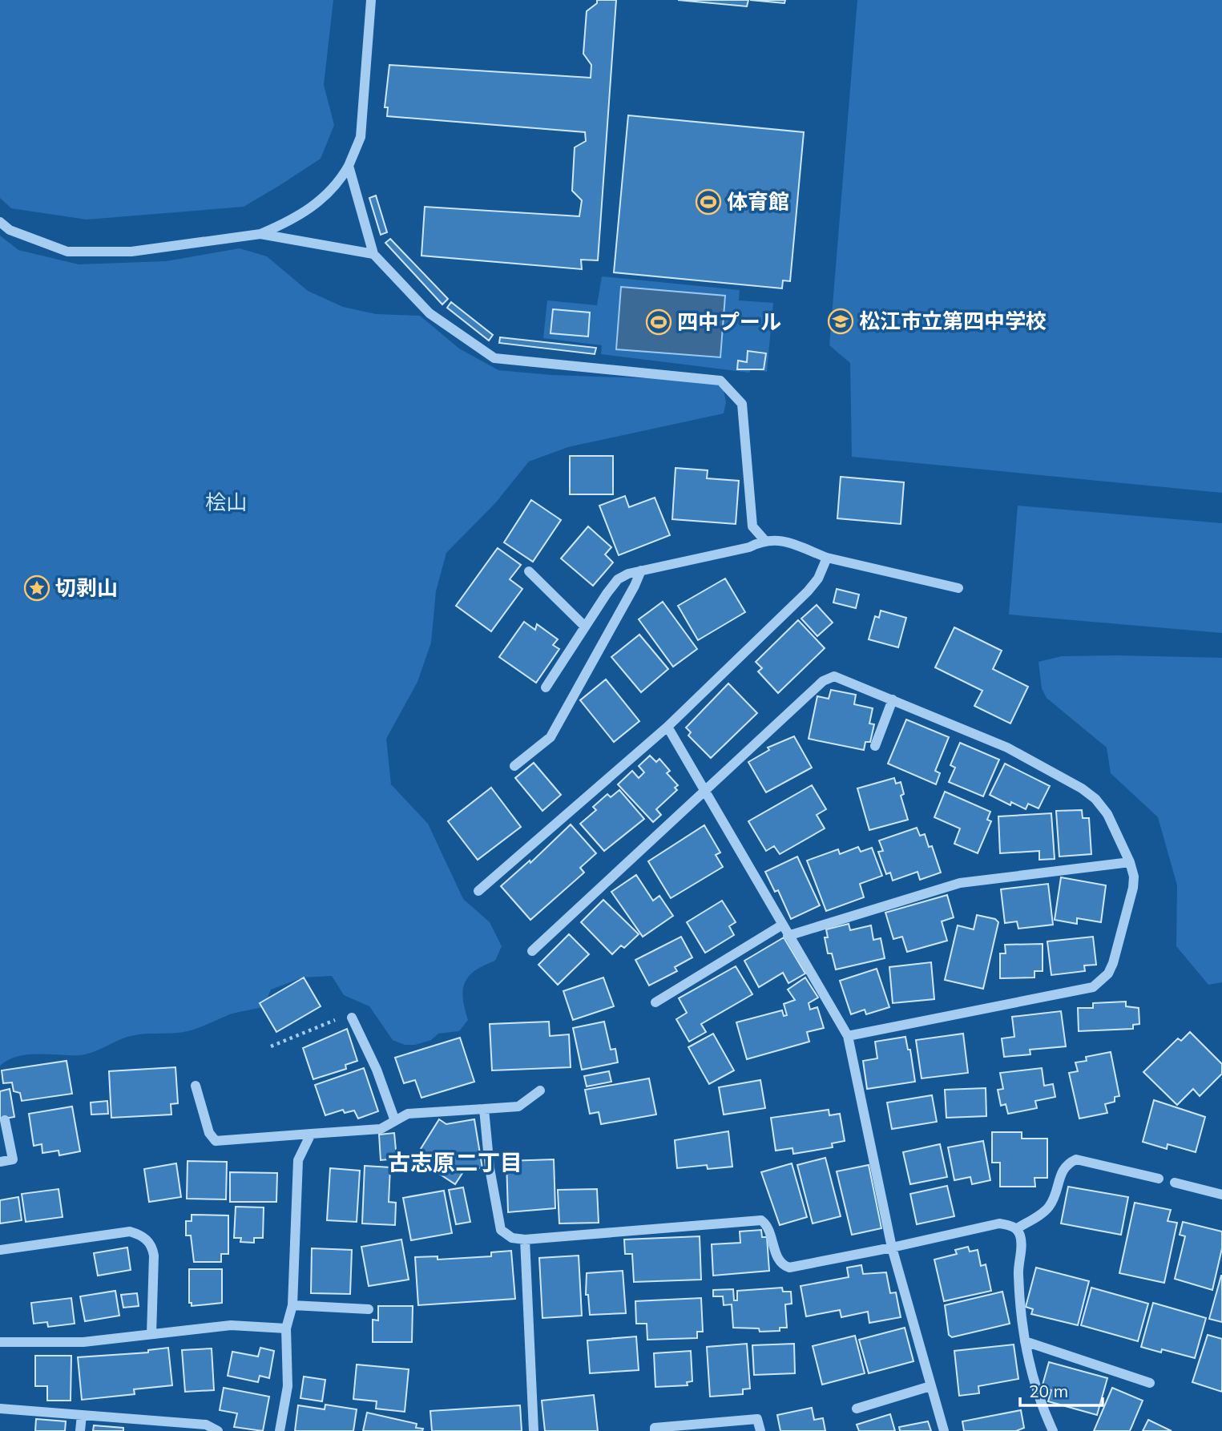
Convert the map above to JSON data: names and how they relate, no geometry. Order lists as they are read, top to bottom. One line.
{"districts":["古志原二丁目"],"parks":["桧山"],"places":{"sports":["体育館","四中プール"],"school or university":["松江市立第四中学校"],"place":["切剥山"]},"scale_bar":"20 m"}
